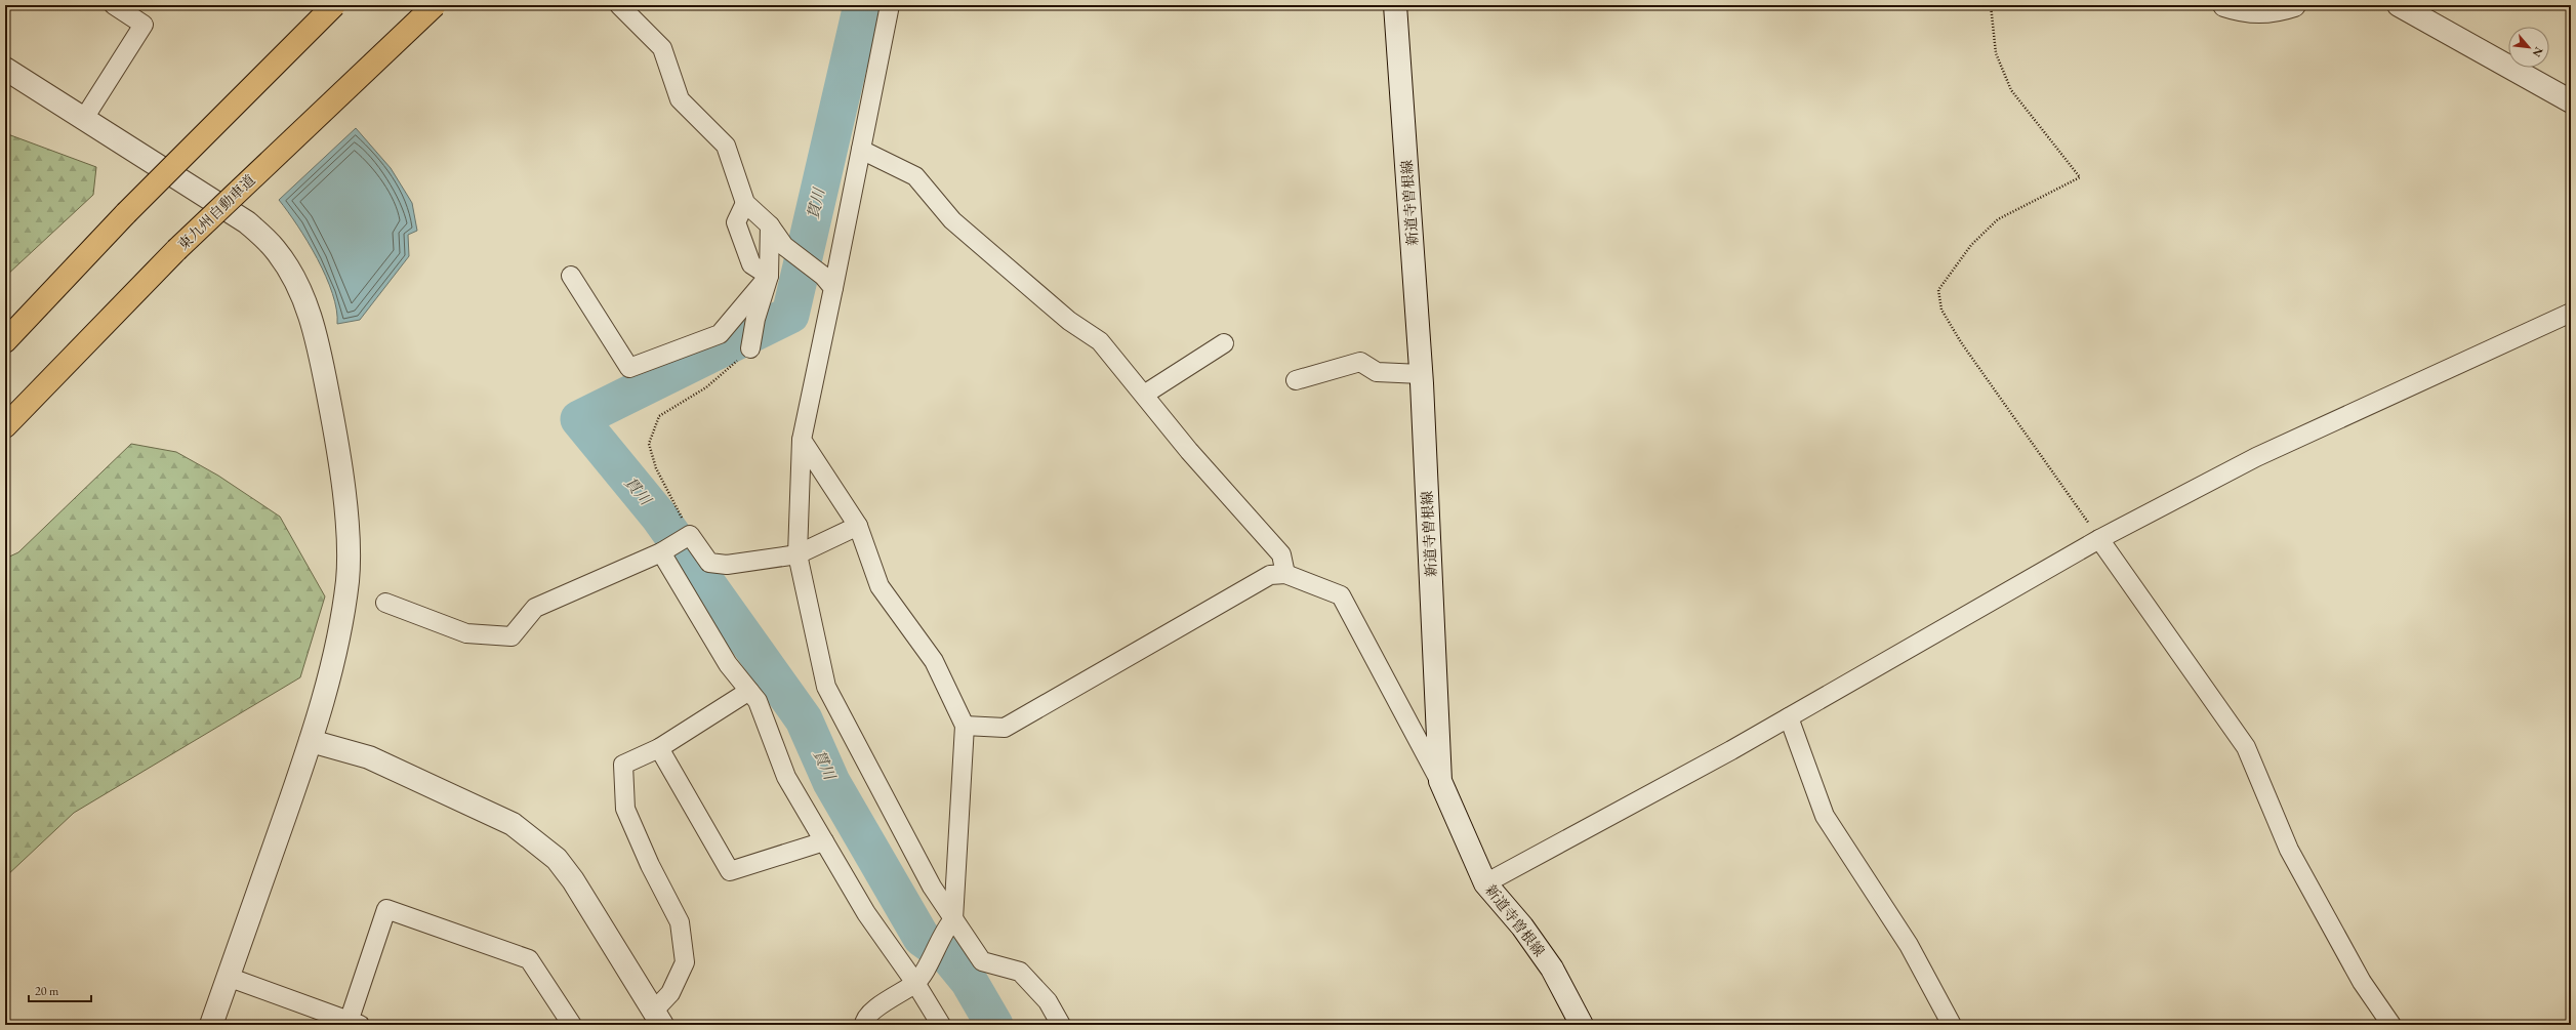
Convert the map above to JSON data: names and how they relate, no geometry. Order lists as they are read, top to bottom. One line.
{"streets":{"highway":["東九州自動車道"],"street":["新道寺曽根線"]},"water":["貫川"],"scale_bar":"20 m","north":"bottom right"}
